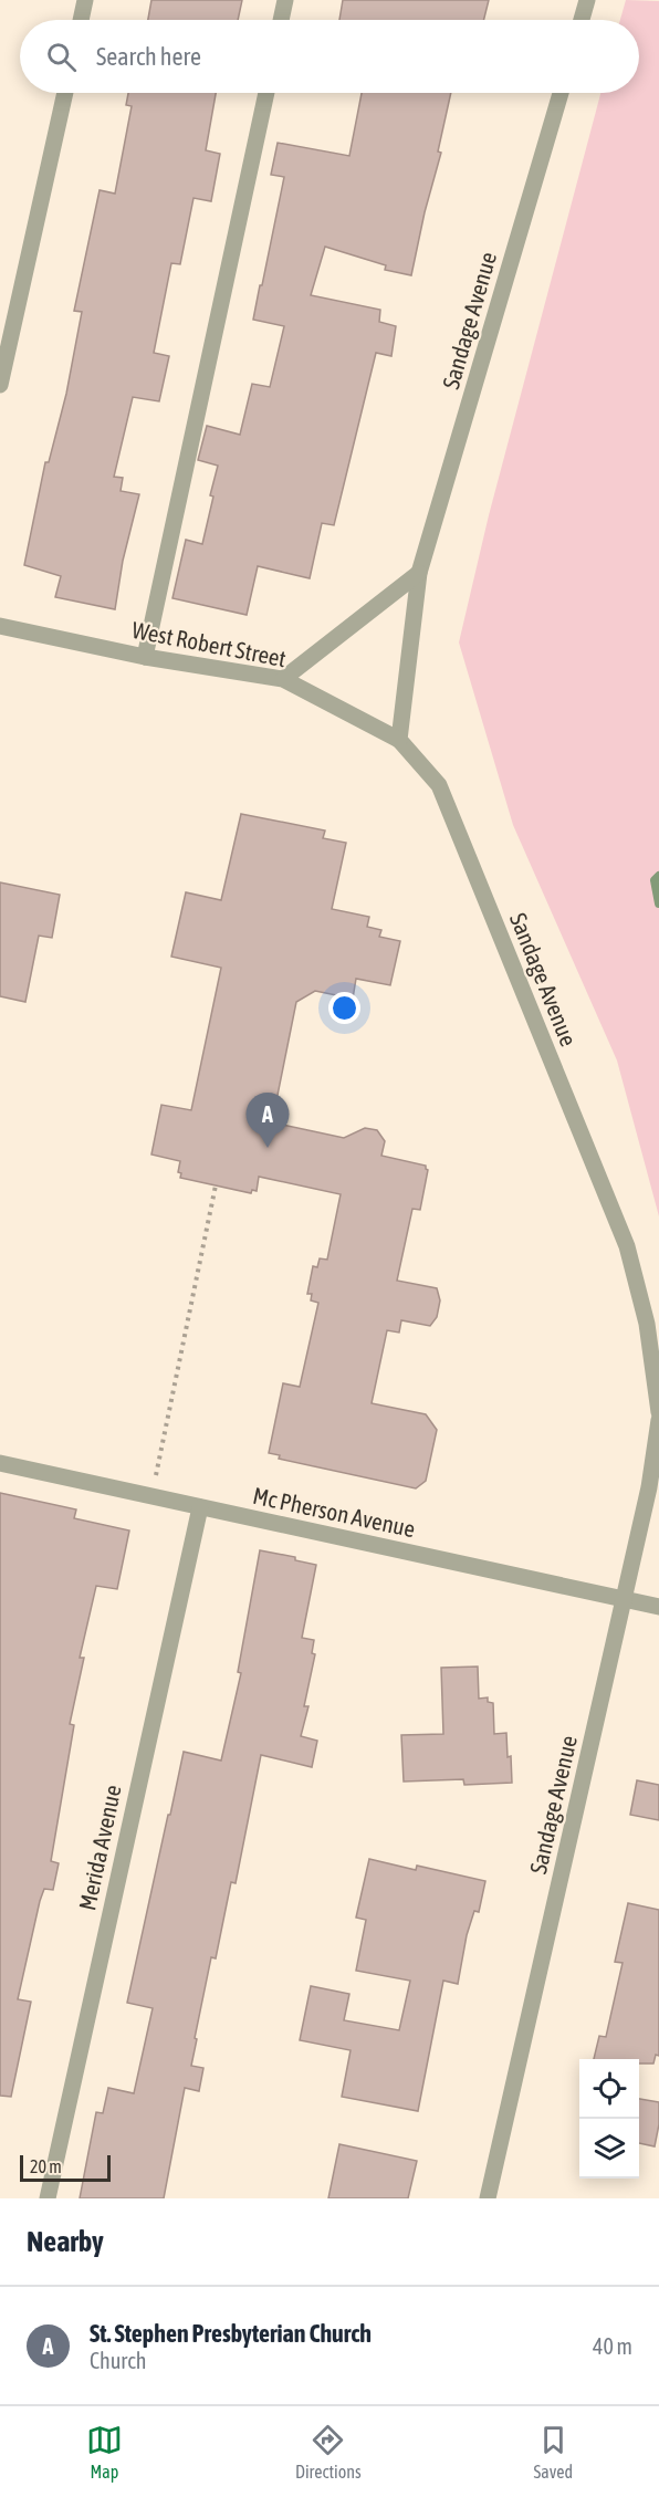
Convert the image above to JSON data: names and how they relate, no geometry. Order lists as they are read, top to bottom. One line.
{"streets":{"street":["Sandage Avenue","West Robert Street","Mc Pherson Avenue","Merida Avenue"]},"crossings":[["Sandage Avenue","West Robert Street"],["Sandage Avenue","Mc Pherson Avenue"],["Mc Pherson Avenue","Merida Avenue"]],"scale_bar":"20 m","page":{"search":"Search here","pins":"A","scale":"20 m","heading":"Nearby","list":[{"mark":"A","name":"St. Stephen Presbyterian Church","note":"Church","value":"40 m"}],"nav":["Map","Directions","Saved"]}}
